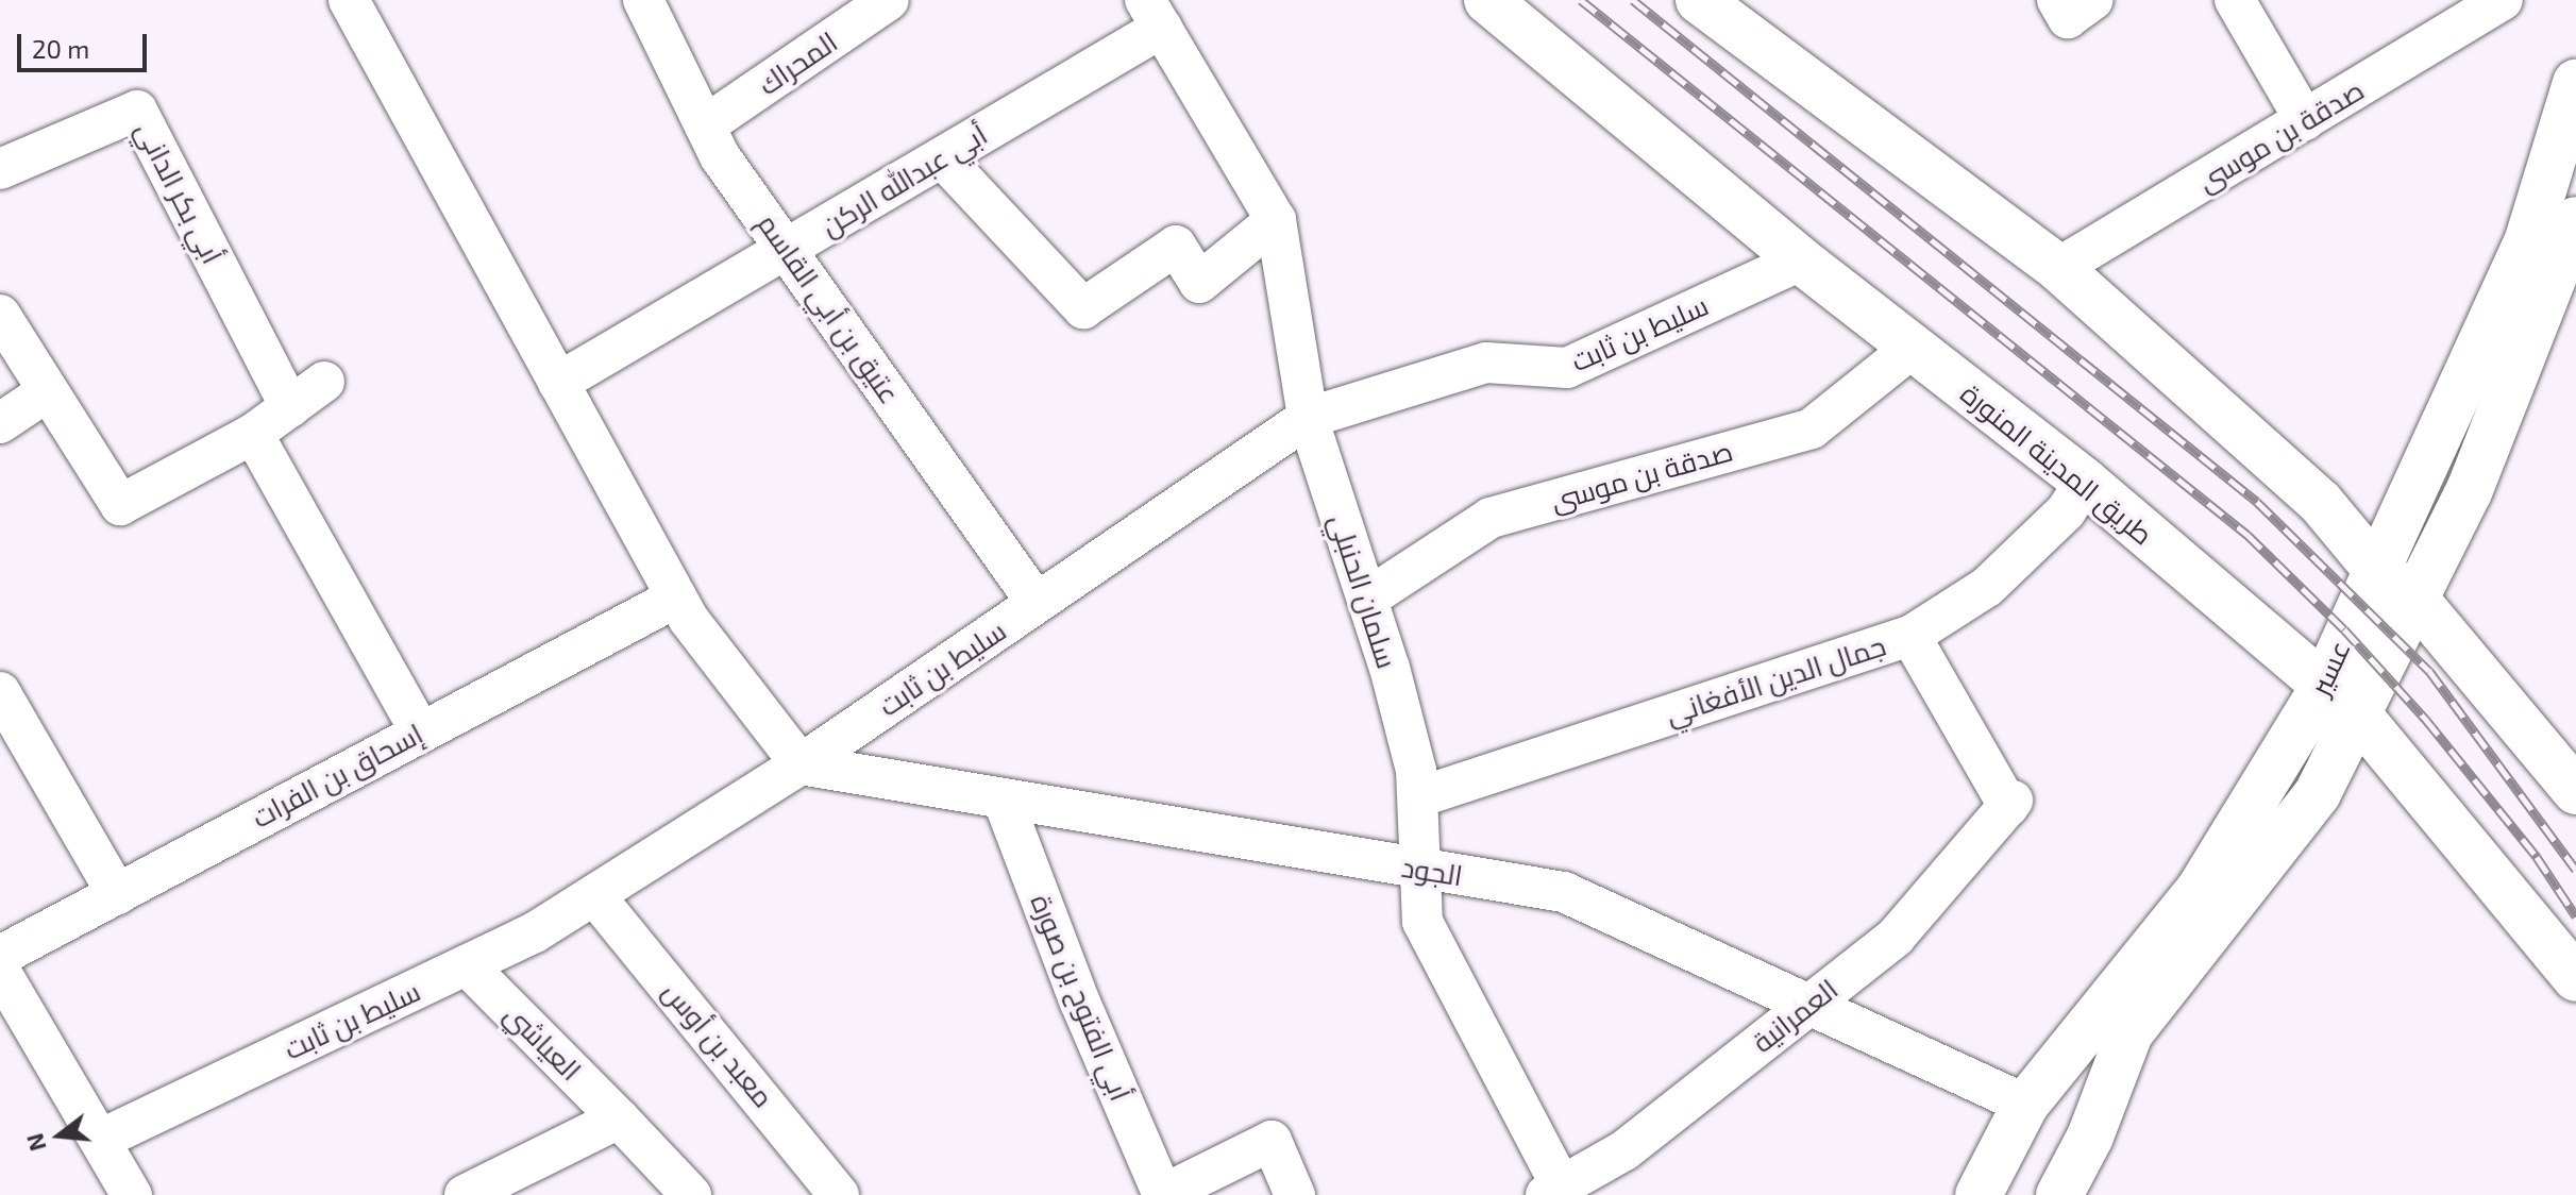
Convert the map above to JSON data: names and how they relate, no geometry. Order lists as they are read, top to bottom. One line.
{"streets":{"main road":["طريق المدينة المنورة","عسير"],"street":["المحراك","صدقة بن موسى","أبي عبدالله الركن","أبي بكر الداني","عتيق بن أبي القاسم","سليط بن ثابت","سلمان الحنبلي","جمال الدين الأفغاني","إسحاق بن الفرات","الجود","أبي الفتوح بن صورة","العمرانية","العياشي","معبد بن أوس"]},"crossings":[["المحراك","عتيق بن أبي القاسم"],["صدقة بن موسى","طريق المدينة المنورة"],["صدقة بن موسى","سلمان الحنبلي"],["أبي عبدالله الركن","عتيق بن أبي القاسم"],["أبي عبدالله الركن","سلمان الحنبلي"],["عتيق بن أبي القاسم","سليط بن ثابت"],["سليط بن ثابت","طريق المدينة المنورة"],["سليط بن ثابت","سلمان الحنبلي"],["سليط بن ثابت","الجود"],["سليط بن ثابت","العياشي"],["سليط بن ثابت","معبد بن أوس"],["طريق المدينة المنورة","عسير"],["طريق المدينة المنورة","جمال الدين الأفغاني"],["سلمان الحنبلي","جمال الدين الأفغاني"],["سلمان الحنبلي","الجود"],["سلمان الحنبلي","العمرانية"],["عسير","الجود"],["جمال الدين الأفغاني","العمرانية"],["الجود","أبي الفتوح بن صورة"],["الجود","العمرانية"]],"scale_bar":"20 m","north":"left"}
